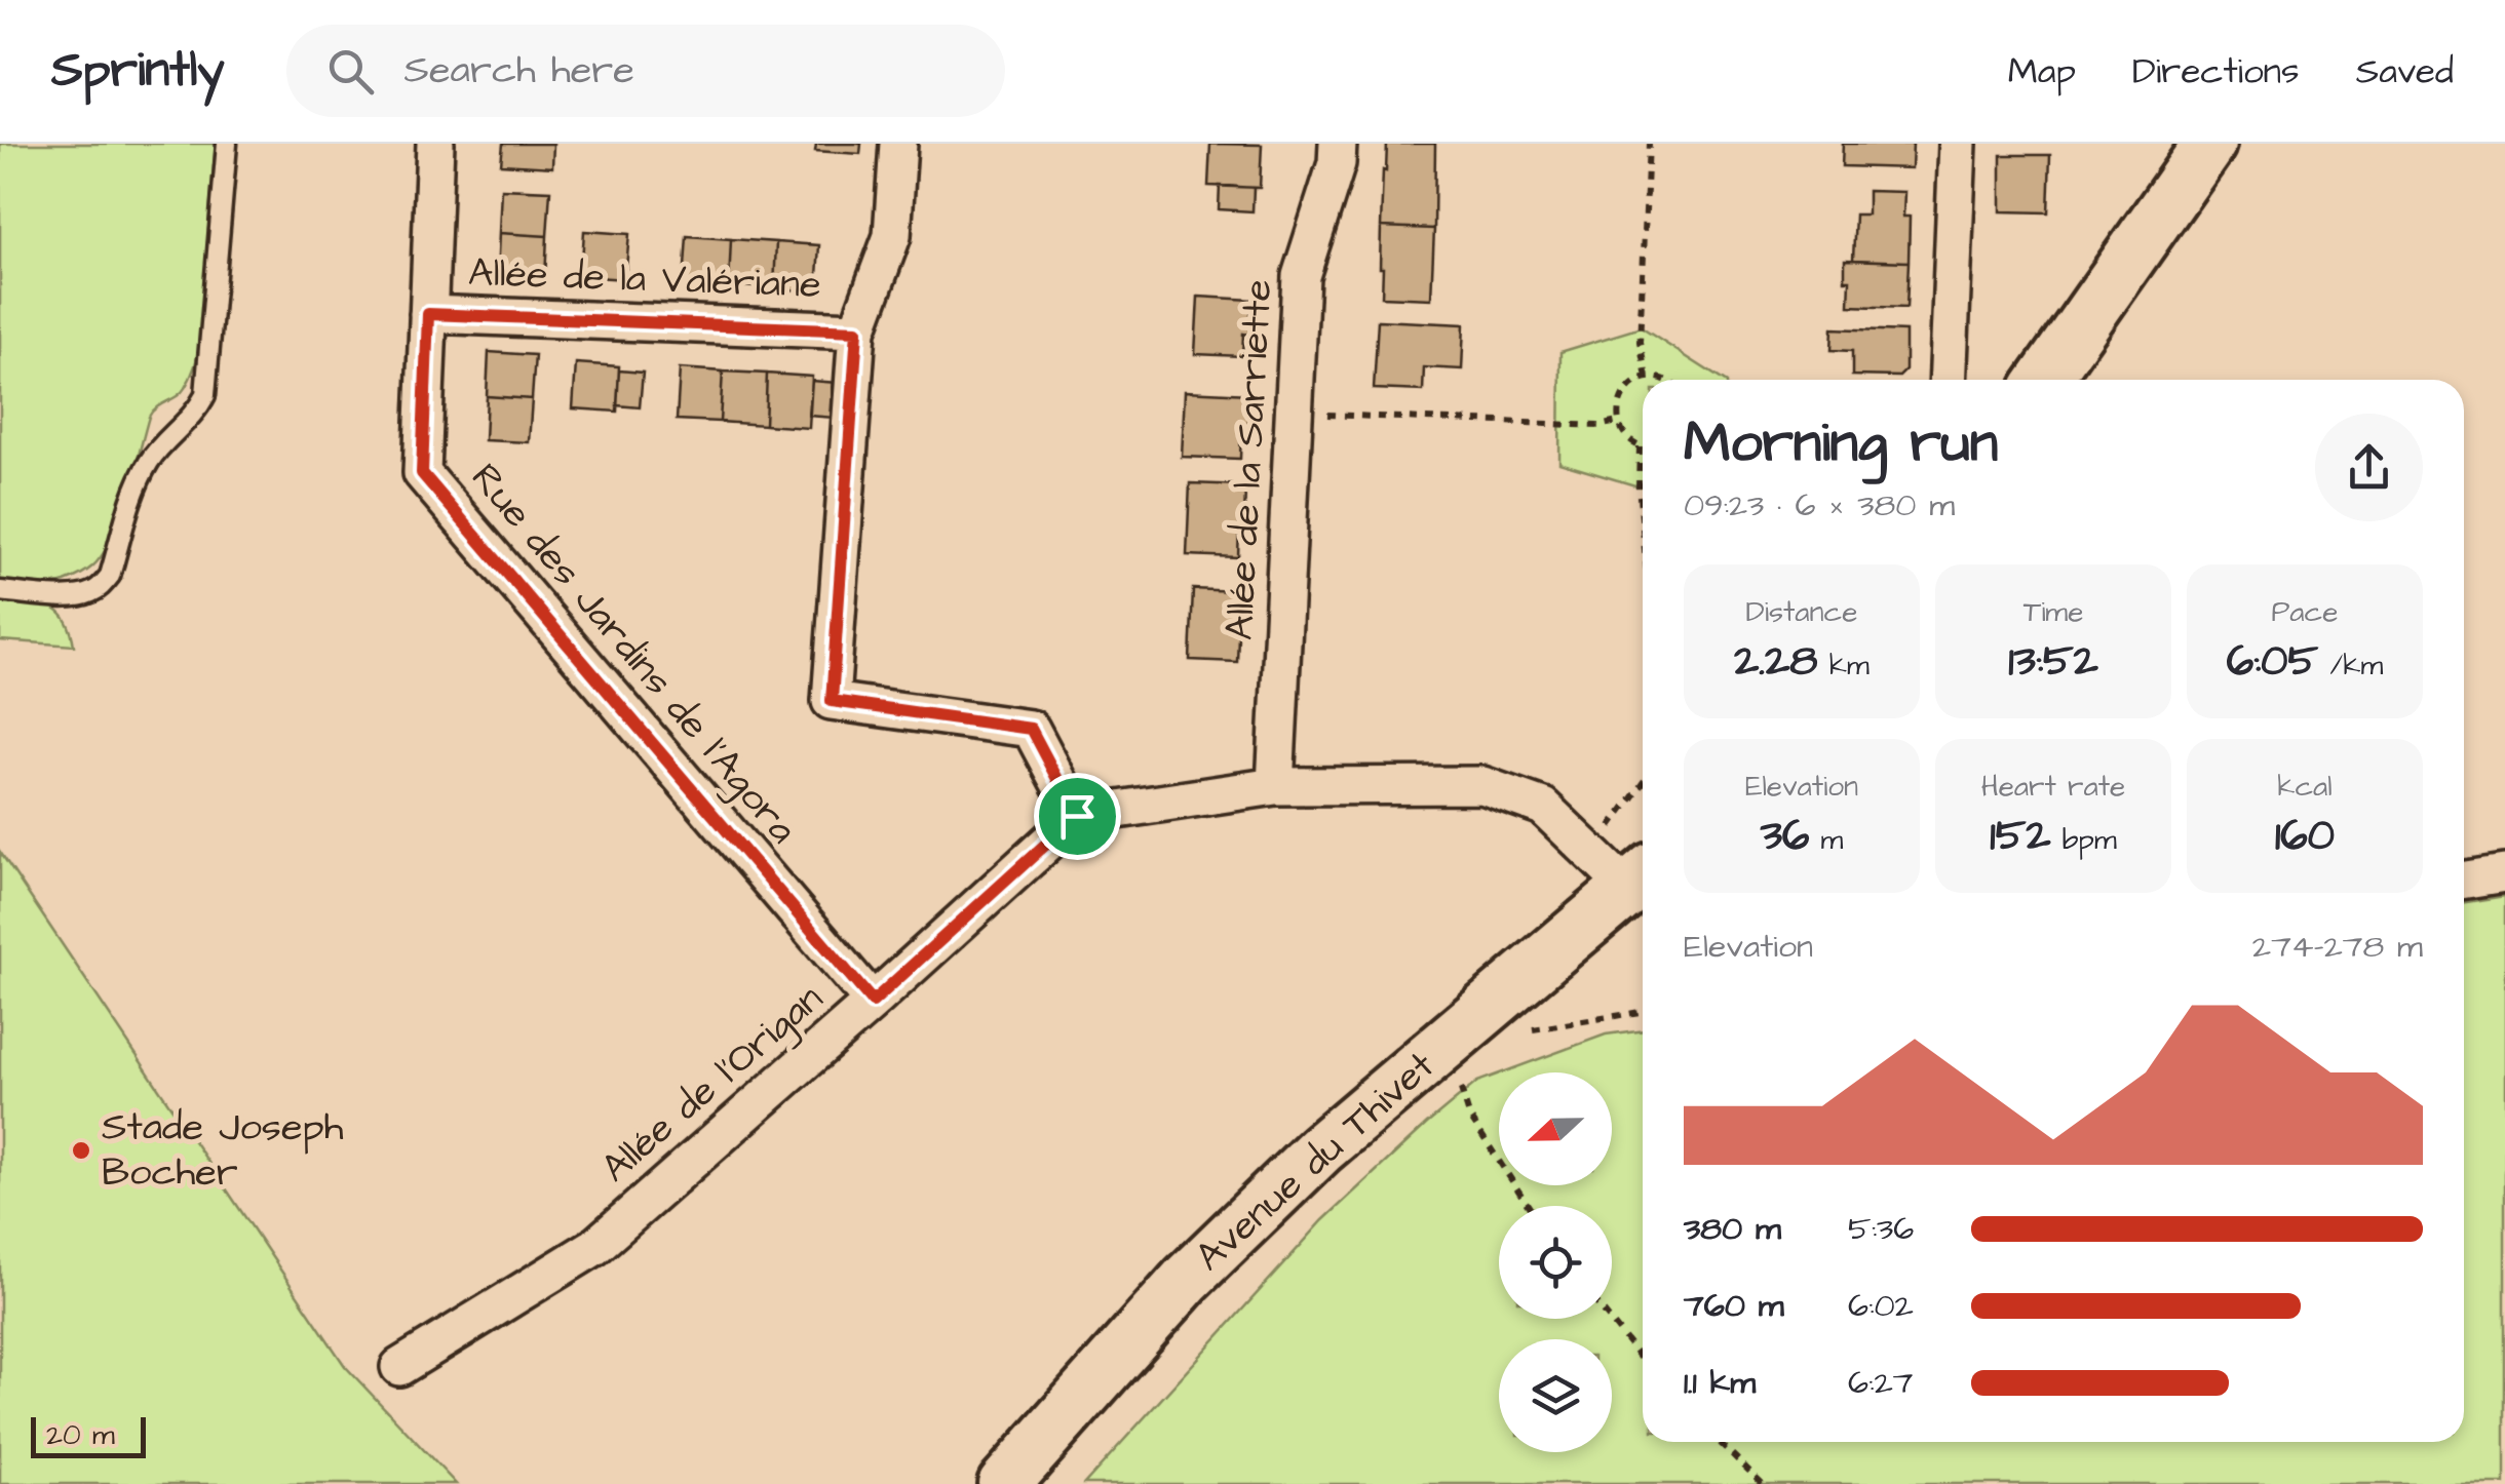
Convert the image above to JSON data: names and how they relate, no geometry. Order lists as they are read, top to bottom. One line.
{"streets":{"main road":["Avenue du Thivet"],"street":["Allée de la Valériane","Allée de la Sarriette","Rue des Jardins de l'Agora","Allée de l'Origan"]},"crossings":[["Allée de la Valériane","Rue des Jardins de l'Agora"],["Allée de la Valériane","Allée de l'Origan"],["Rue des Jardins de l'Agora","Allée de l'Origan"]],"places":["Stade Joseph Bocher"],"scale_bar":"20 m","north":"left","page":{"header":"Sprintly","search":"Search here","nav":["Map","Directions","Saved"],"heading":["Morning run","09:23 · 6 × 380 m"],"stats":[["Distance","2.28 km"],["Time","13:52"],["Pace","6:05 /km"],["Elevation","36 m"],["Heart rate","152 bpm"],["kcal","160"]],"chart":["Elevation","274–278 m"],"list":[{"name":"380 m","note":"5:36"},{"name":"760 m","note":"6:02"},{"name":"1.1 km","note":"6:27"}],"scale":"20 m"}}
